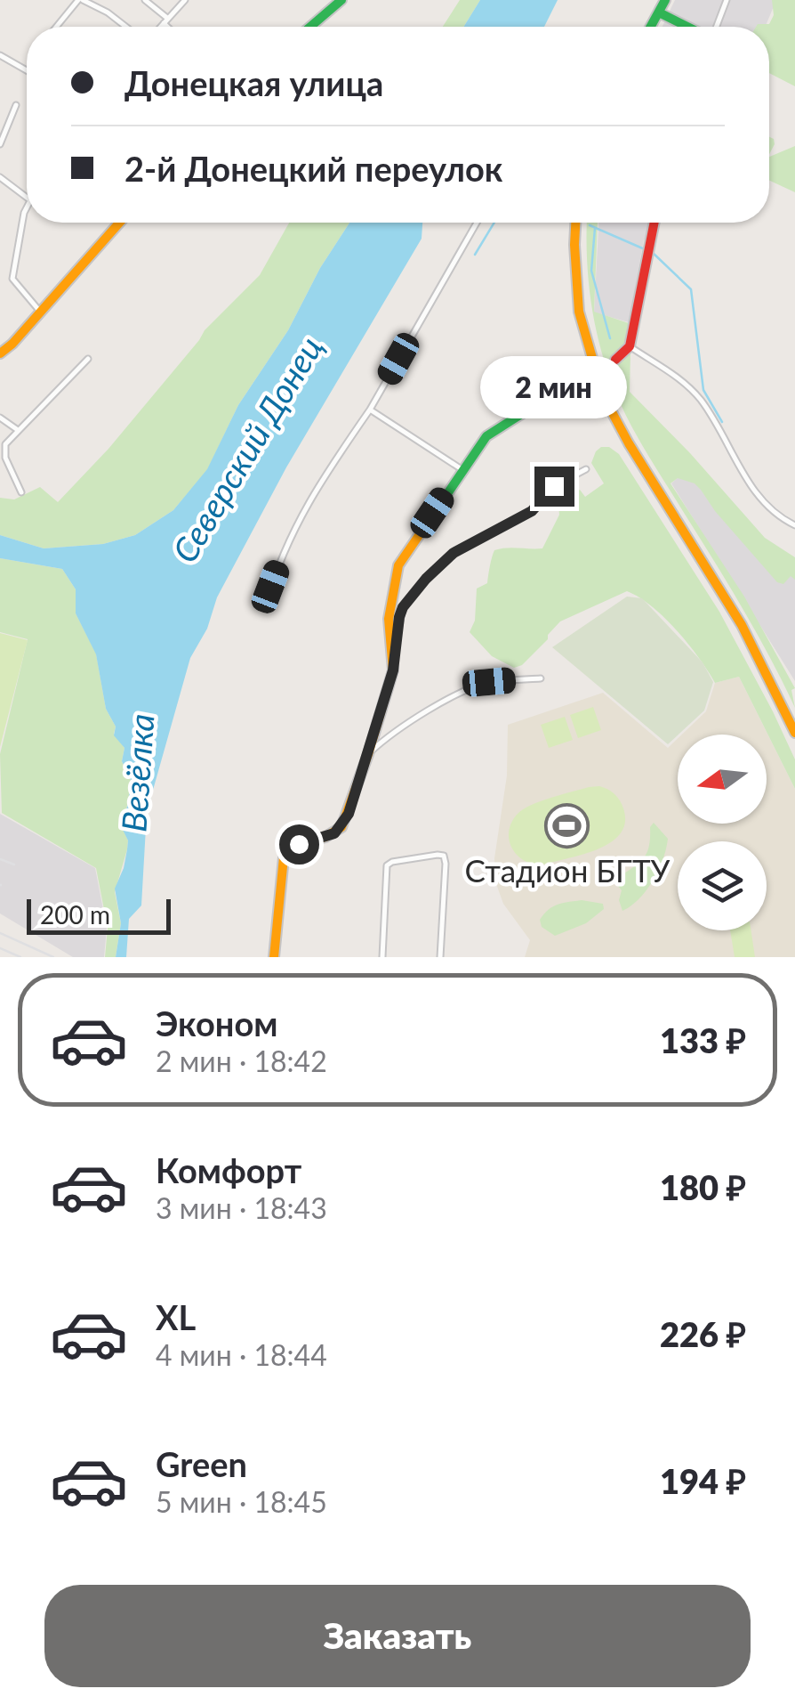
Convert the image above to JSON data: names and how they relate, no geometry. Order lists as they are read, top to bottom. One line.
{"water":["Северский Донец","Везёлка"],"places":{"sports":["Стадион БГТУ"]},"scale_bar":"200 m","north":"left","page":{"banner":["Донецкая улица","2-й Донецкий переулок"],"bubble":"2 мин","scale":"200 m","list":[{"name":"Эконом","note":"2 мин · 18:42","value":"133 ₽"},{"name":"Комфорт","note":"3 мин · 18:43","value":"180 ₽"},{"name":"XL","note":"4 мин · 18:44","value":"226 ₽"},{"name":"Green","note":"5 мин · 18:45","value":"194 ₽"}],"buttons":"Заказать"}}
